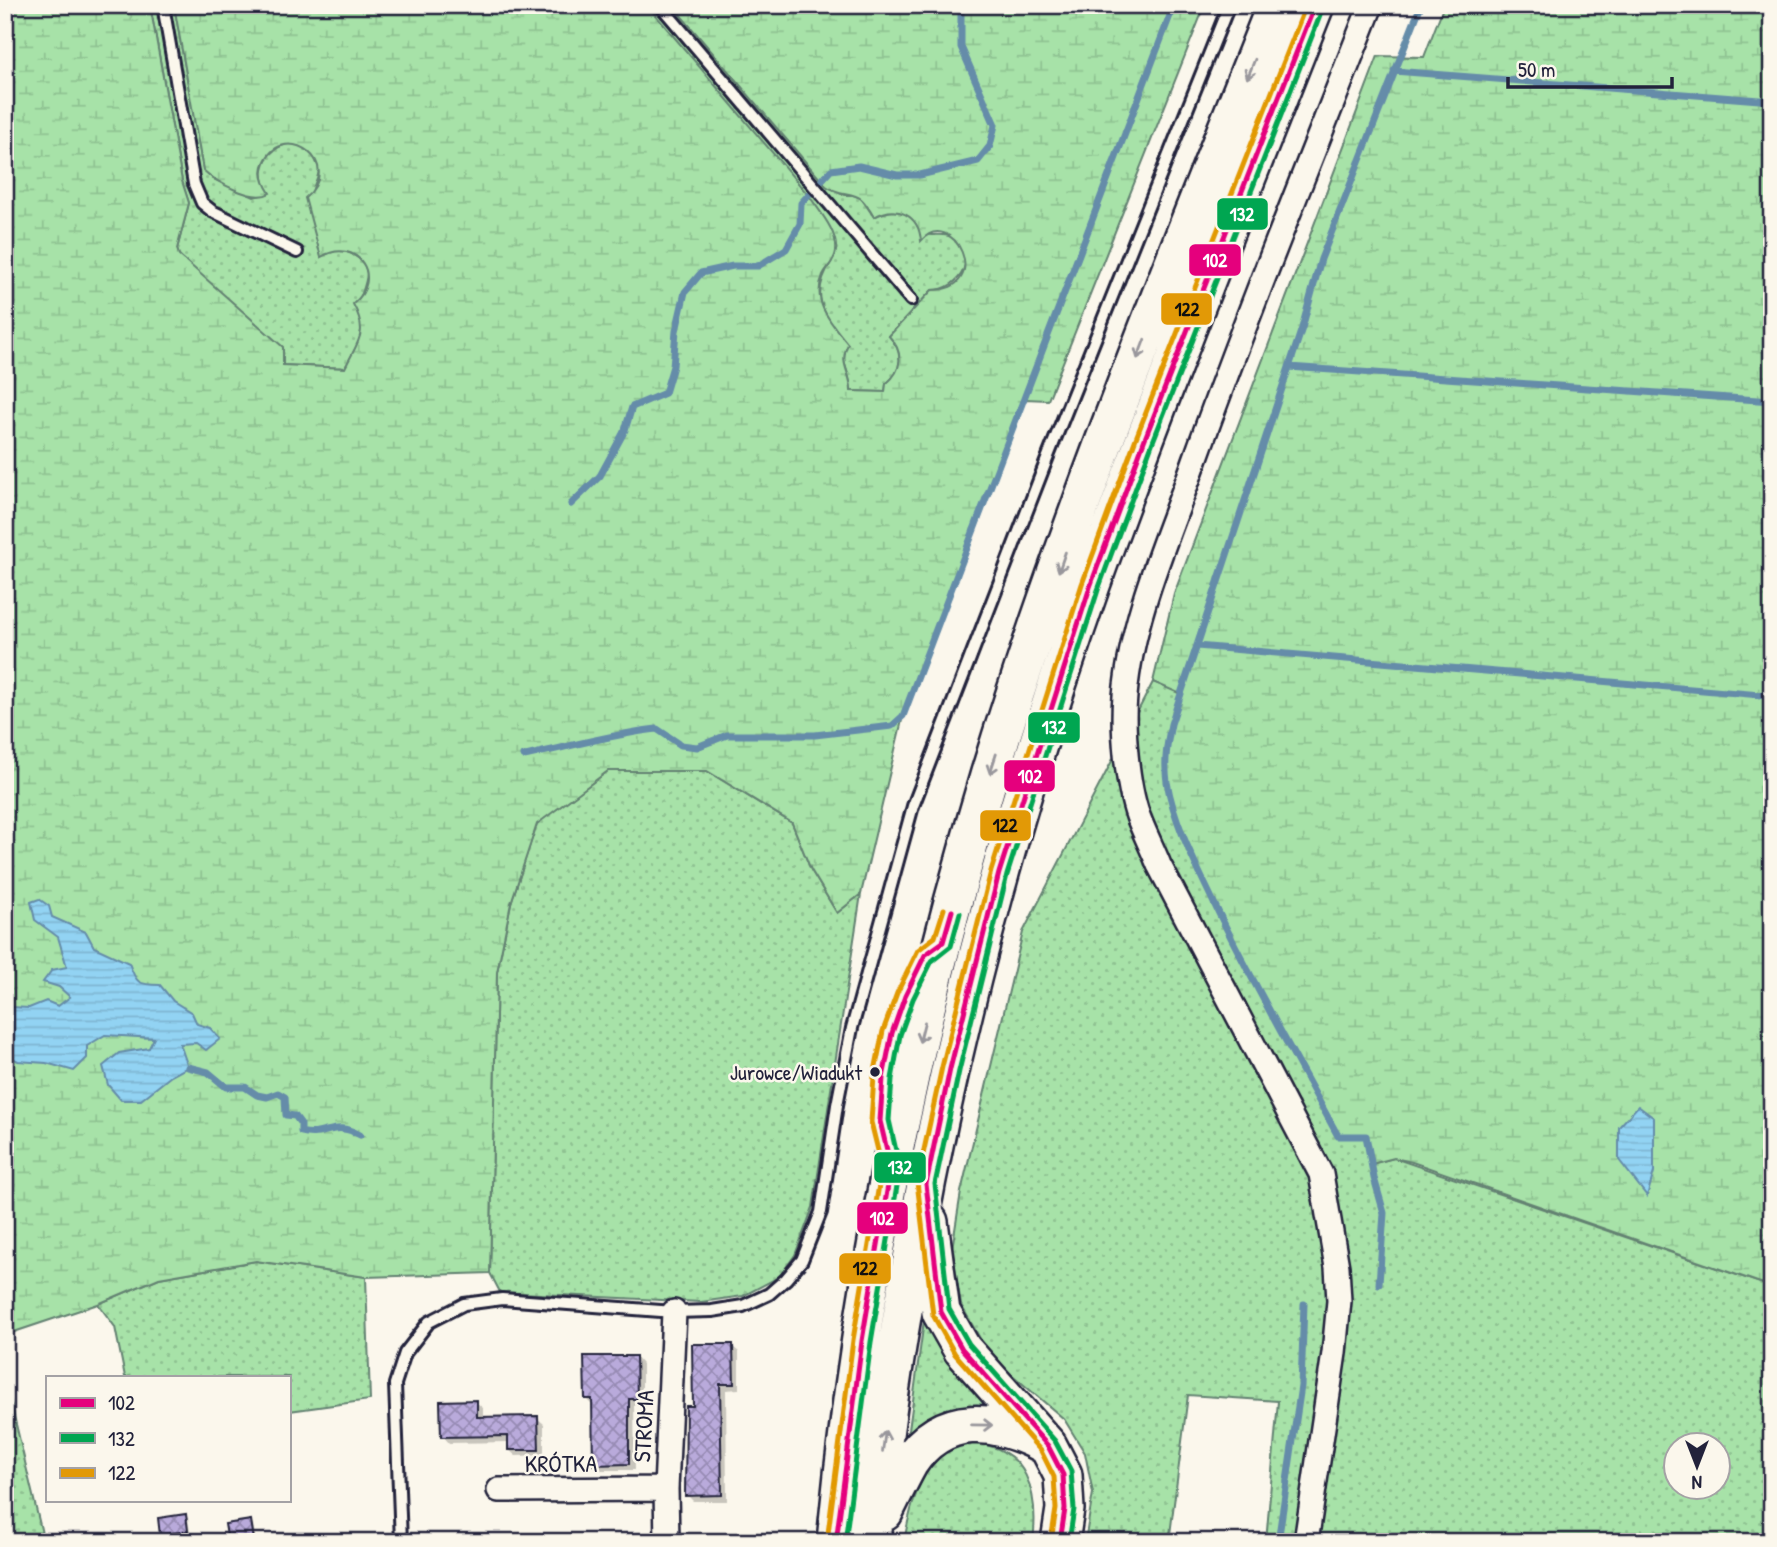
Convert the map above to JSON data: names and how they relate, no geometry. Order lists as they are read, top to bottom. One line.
{"streets":{"street":["STROMA","KRÓTKA"]},"crossings":[["STROMA","KRÓTKA"]],"places":["Jurowce/Wiadukt"],"lines":["transit line 102","transit line 122","transit line 132"],"legend":["102","132","122"],"scale_bar":"50 m","north":"bottom"}
